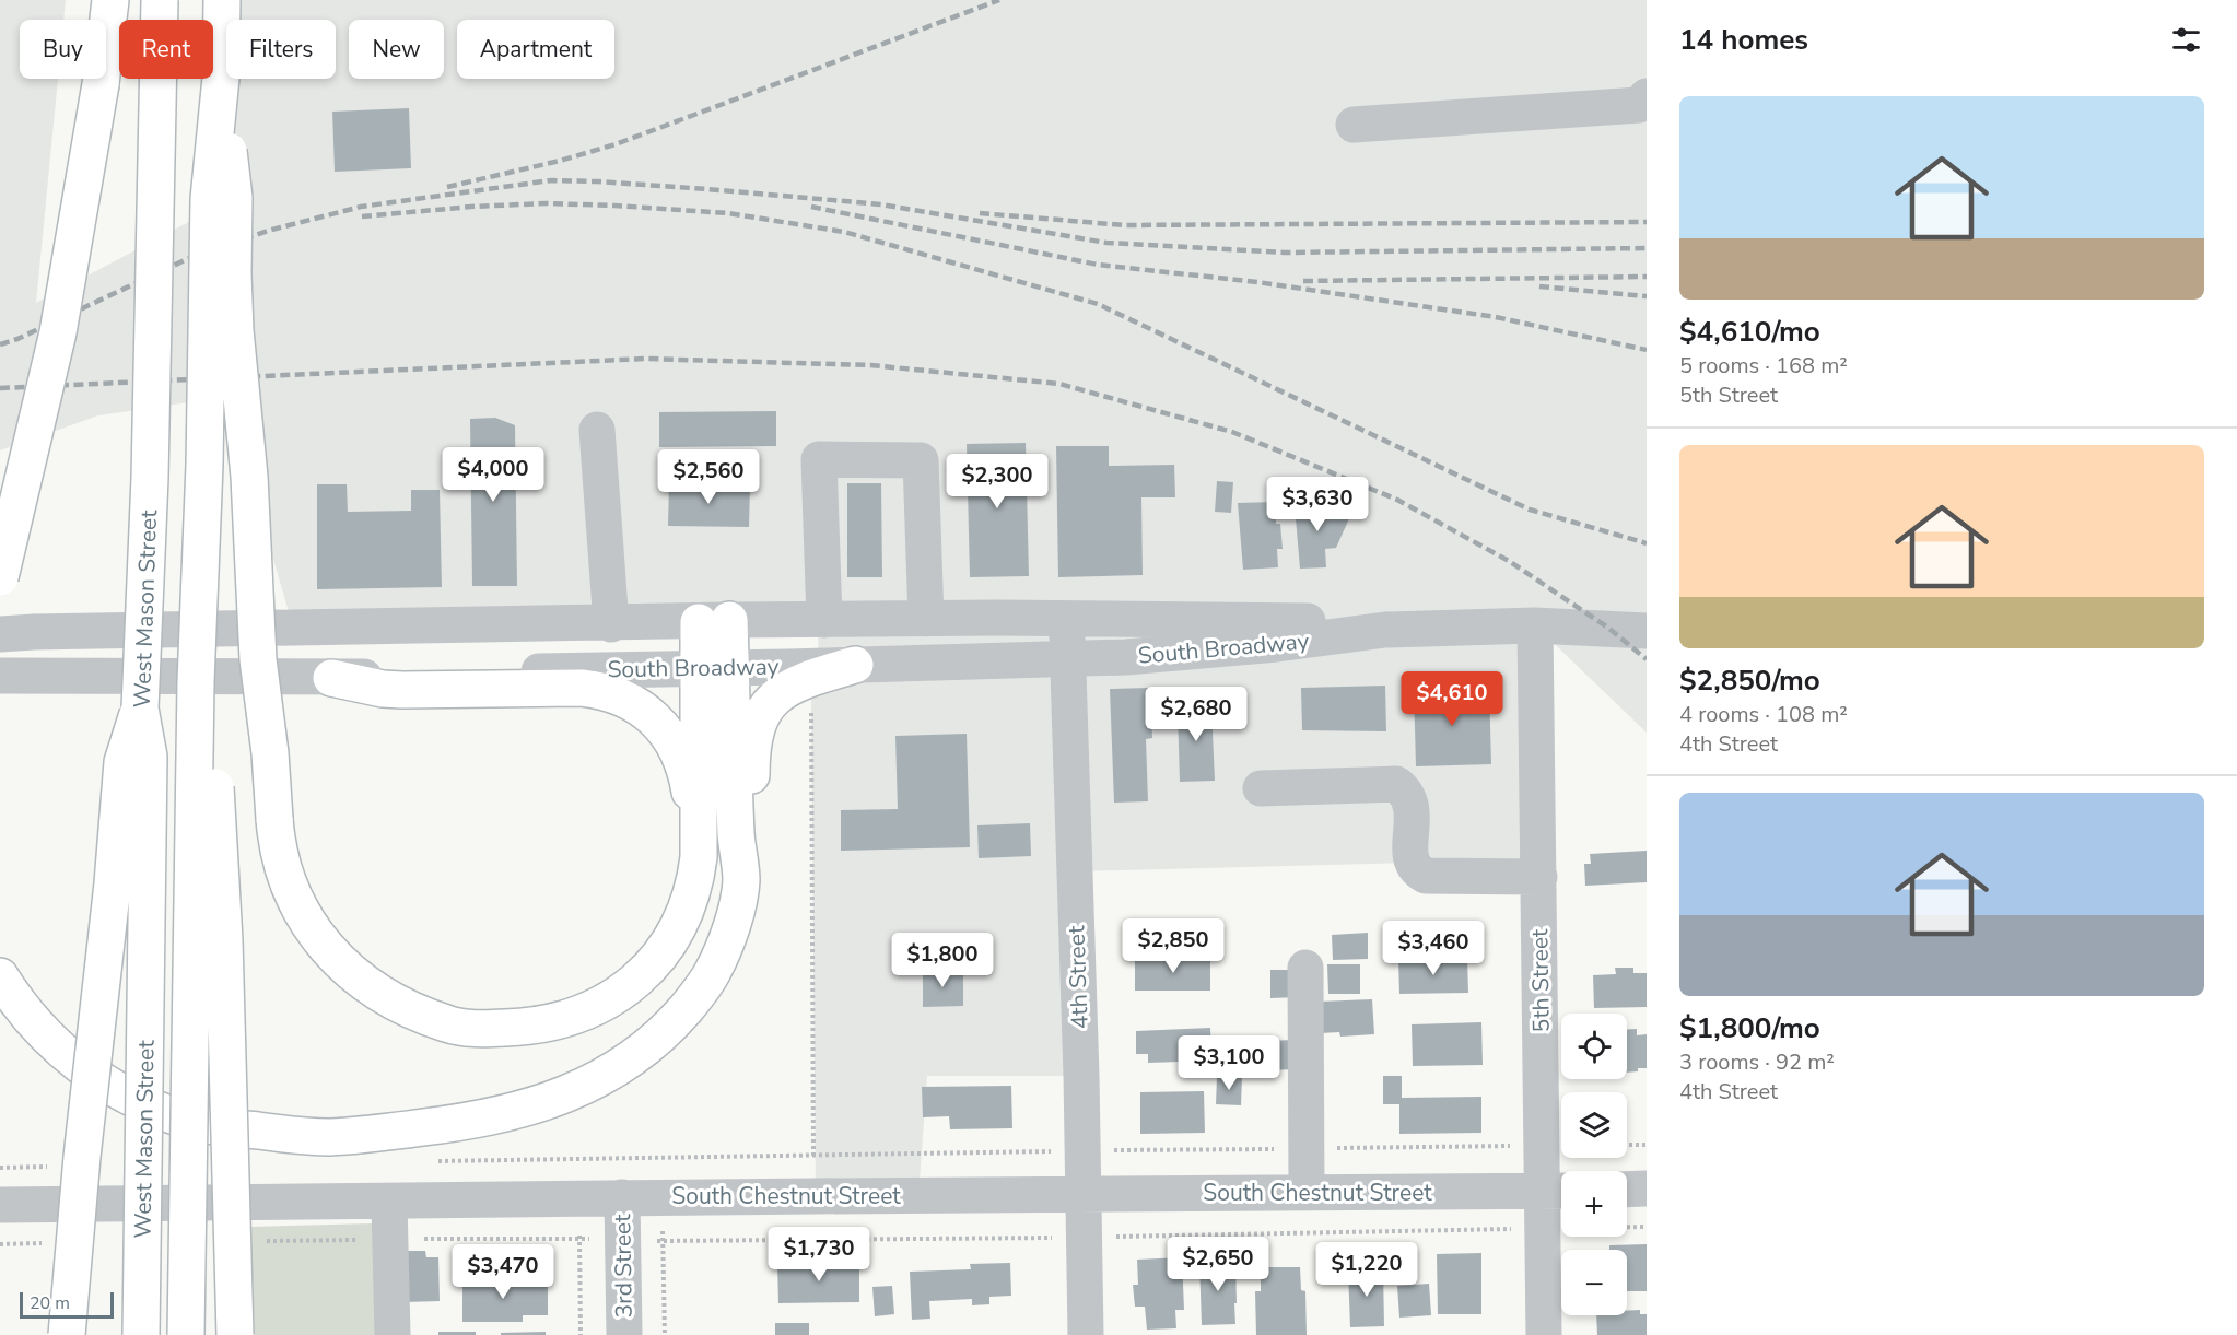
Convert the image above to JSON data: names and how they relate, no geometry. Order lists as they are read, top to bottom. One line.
{"streets":{"main road":["West Mason Street"],"street":["South Broadway","4th Street","5th Street","South Chestnut Street","3rd Street"]},"crossings":[["South Broadway","4th Street"],["South Broadway","5th Street"],["4th Street","South Chestnut Street"],["5th Street","South Chestnut Street"],["South Chestnut Street","3rd Street"]],"scale_bar":"20 m","page":{"heading":"14 homes","chip":["Buy","Rent","Filters","New","Apartment"],"list":[{"name":"$4,610/mo","note":"5 rooms · 168 m² · 5th Street"},{"name":"$2,850/mo","note":"4 rooms · 108 m² · 4th Street"},{"name":"$1,800/mo","note":"3 rooms · 92 m² · 4th Street"}],"price":["$4,000","$2,560","$2,300","$3,630","$4,610","$2,680","$2,850","$3,460","$1,800","$3,100","$1,730","$2,650","$1,220","$3,470"],"map_buttons":["+","−"],"scale":"20 m"}}
